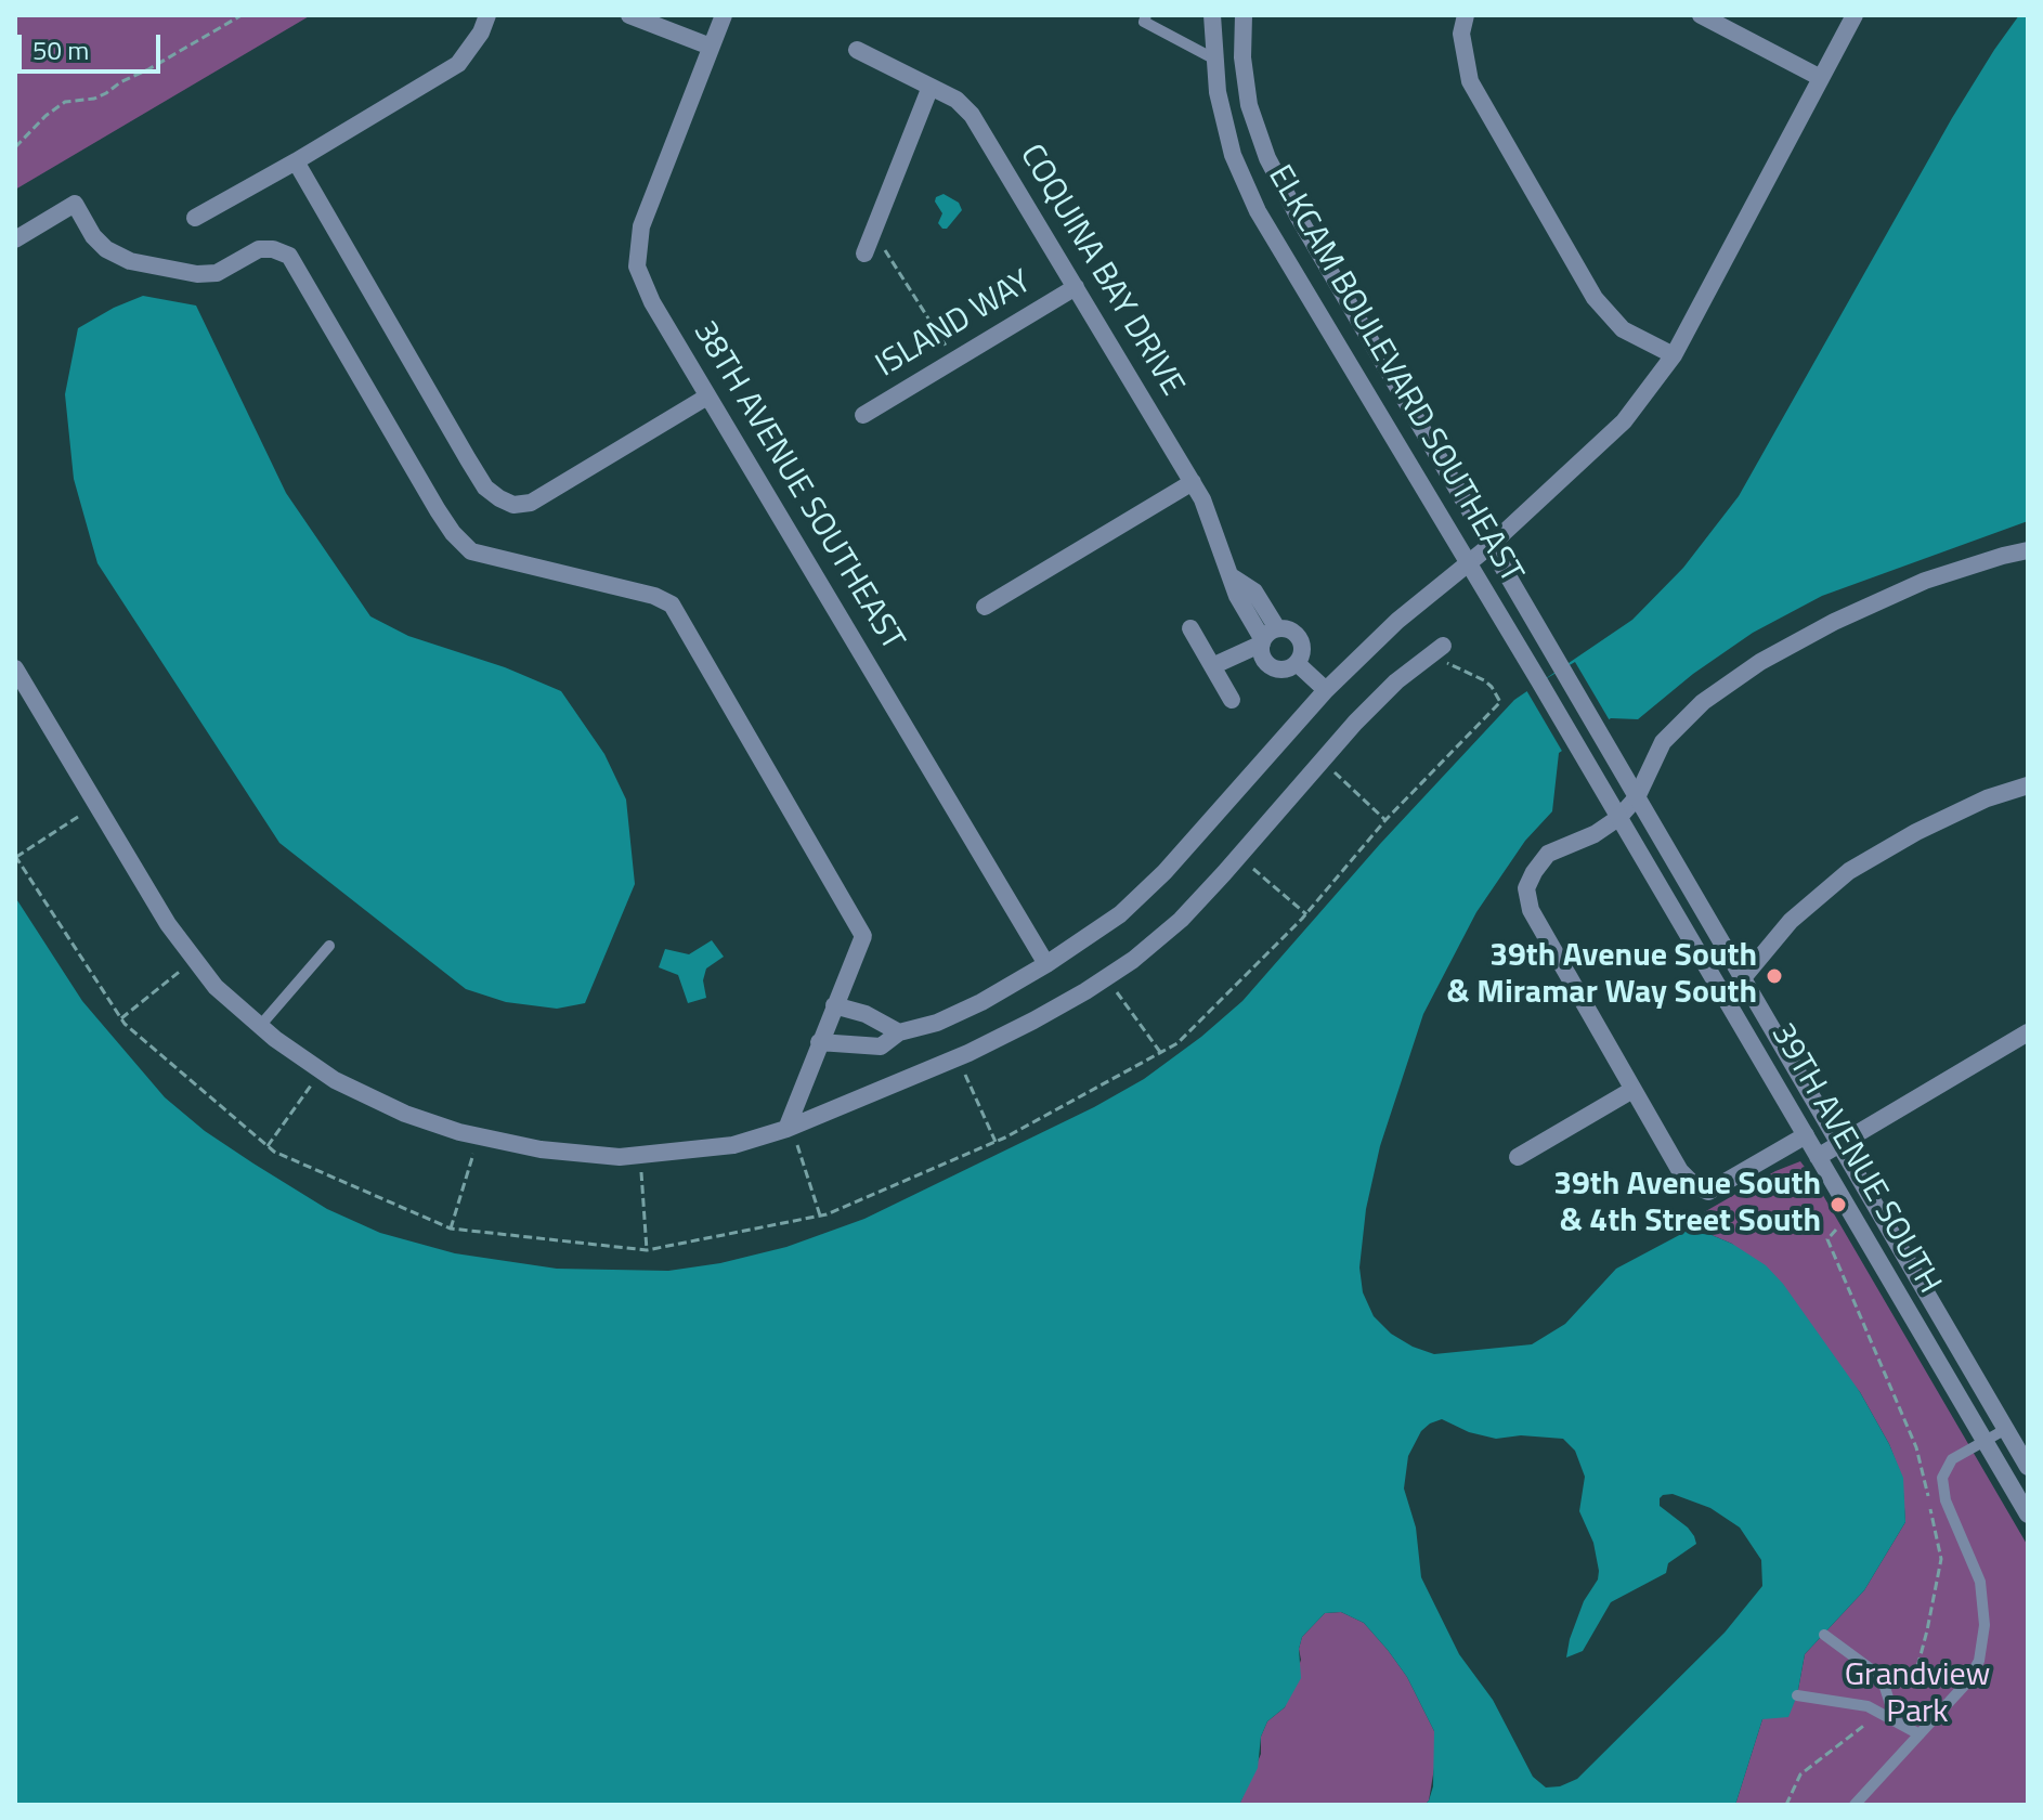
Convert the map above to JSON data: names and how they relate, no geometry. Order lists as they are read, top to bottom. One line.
{"streets":{"street":["COQUINA BAY DRIVE","ISLAND WAY","ELKCAM BOULEVARD SOUTHEAST","38TH AVENUE SOUTHEAST","39TH AVENUE SOUTH"]},"crossings":[["COQUINA BAY DRIVE","ISLAND WAY"],["ELKCAM BOULEVARD SOUTHEAST","39TH AVENUE SOUTH"]],"parks":["Grandview Park"],"places":["39th Avenue South & Miramar Way South","39th Avenue South & 4th Street South"],"scale_bar":"50 m"}
